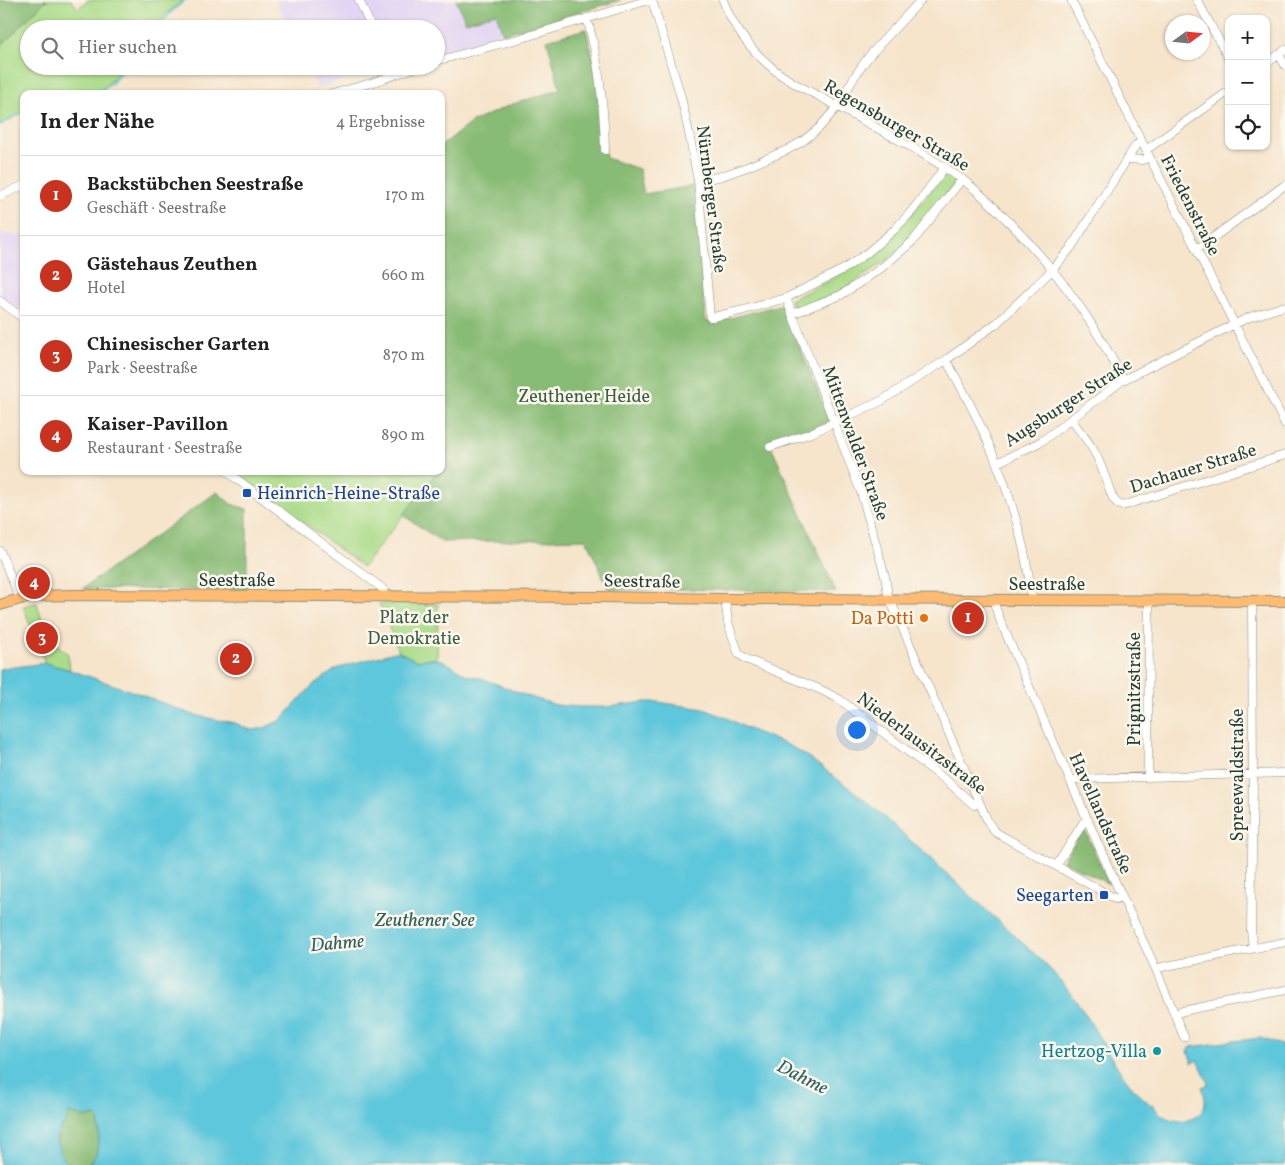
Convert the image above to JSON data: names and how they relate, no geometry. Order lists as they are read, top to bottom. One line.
{"streets":{"main road":["Seestraße"],"street":["Regensburger Straße","Nürnberger Straße","Friedenstraße","Augsburger Straße","Mittenwalder Straße","Dachauer Straße","Prignitzstraße","Niederlausitzstraße","Spreewaldstraße","Havellandstraße"]},"crossings":[["Regensburger Straße","Augsburger Straße"],["Nürnberger Straße","Mittenwalder Straße"],["Friedenstraße","Augsburger Straße"],["Augsburger Straße","Dachauer Straße"],["Mittenwalder Straße","Seestraße"],["Mittenwalder Straße","Niederlausitzstraße"],["Seestraße","Prignitzstraße"],["Seestraße","Niederlausitzstraße"],["Seestraße","Spreewaldstraße"],["Seestraße","Havellandstraße"],["Niederlausitzstraße","Havellandstraße"]],"water":["Zeuthener See","Dahme"],"parks":["Zeuthener Heide","Platz der Demokratie"],"places":{"transit":["Heinrich-Heine-Straße","Seegarten"],"other":["Da Potti","Hertzog-Villa"]},"north":"right","page":{"map_buttons":["+","−"],"search":"Hier suchen","heading":["In der Nähe","4 Ergebnisse"],"list":[{"mark":"1","name":"Backstübchen Seestraße","note":"Geschäft · Seestraße","value":"170 m"},{"mark":"2","name":"Gästehaus Zeuthen","note":"Hotel","value":"660 m"},{"mark":"3","name":"Chinesischer Garten","note":"Park · Seestraße","value":"870 m"},{"mark":"4","name":"Kaiser-Pavillon","note":"Restaurant · Seestraße","value":"890 m"}],"pins":["4","1","3","2"]}}
